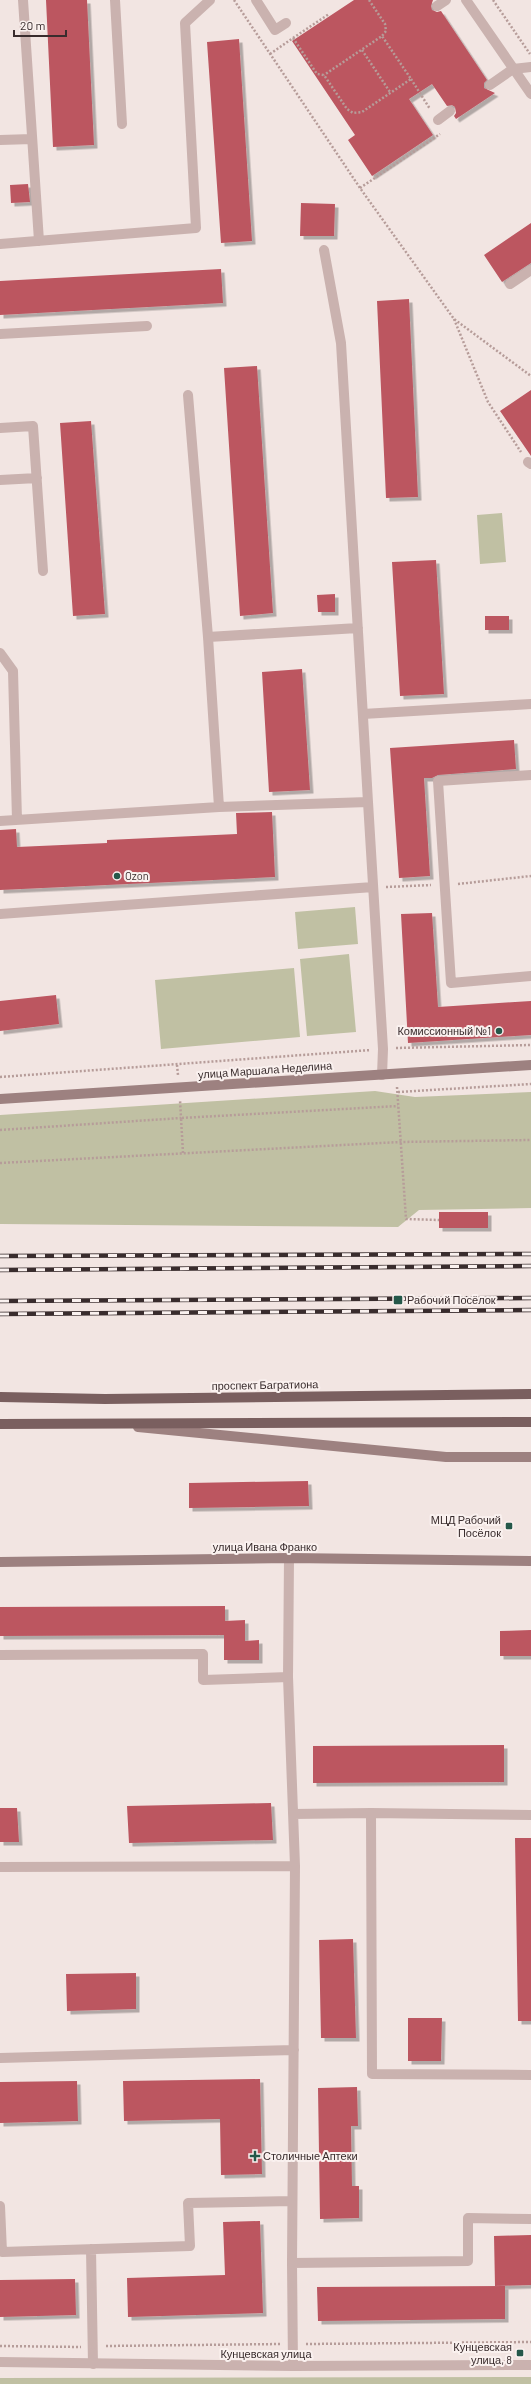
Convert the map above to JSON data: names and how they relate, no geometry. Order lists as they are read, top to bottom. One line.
{"streets":{"main road":["проспект Багратиона"],"street":["улица Маршала Неделина","улица Ивана Франко","Кунцевская улица"]},"places":{"other":["Ozon","Комиссионный №1"],"transit":["Рабочий Посёлок","МЦД Рабочий Посёлок","Кунцевская улица, 8"],"health":["Столичные Аптеки"]},"scale_bar":"20 m"}
